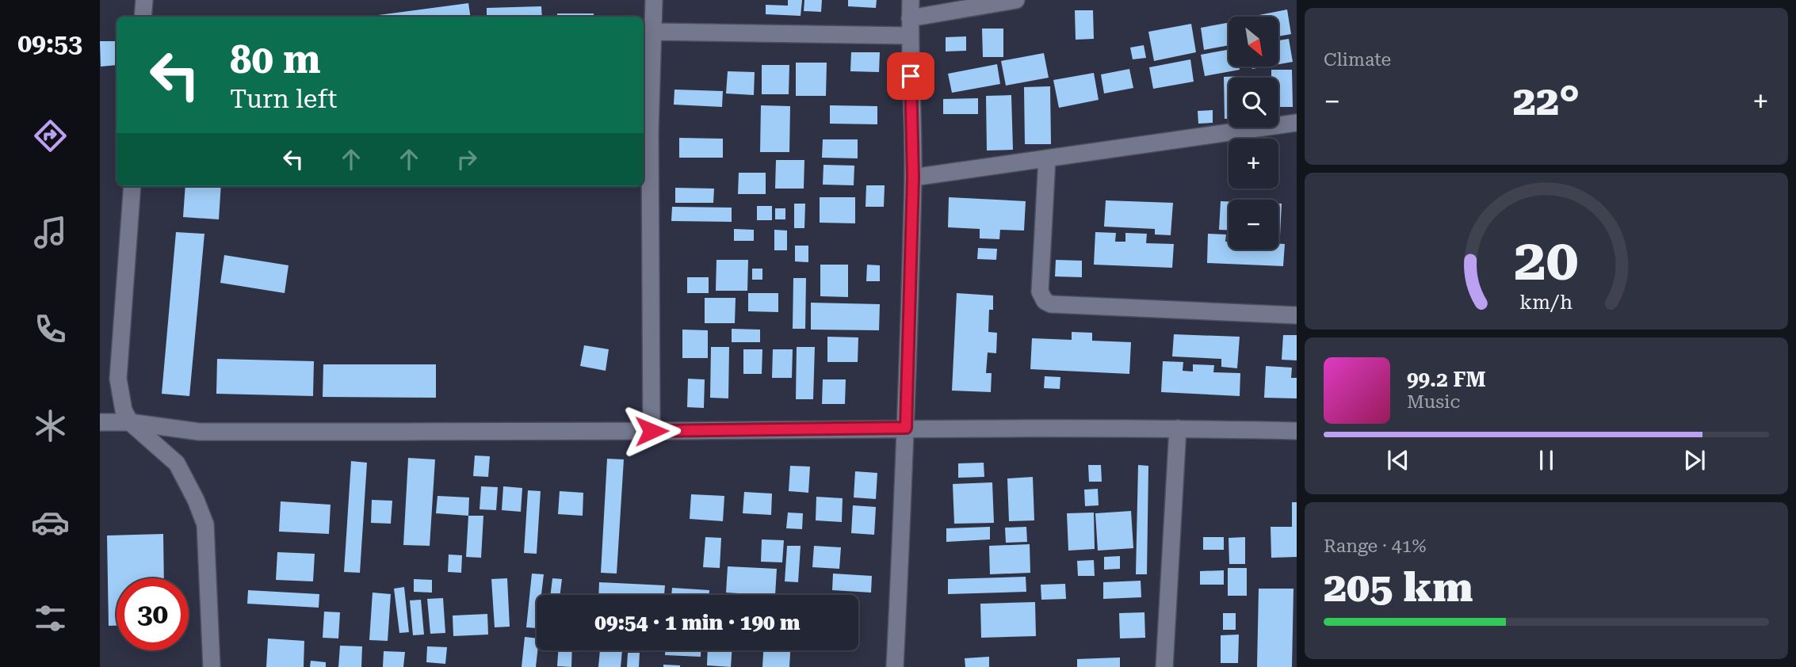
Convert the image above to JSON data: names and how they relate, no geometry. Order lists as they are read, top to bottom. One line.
{"north":"bottom right","page":{"tabs":"09:53","tile":["Climate",["Range · 41%","205 km"]],"map_buttons":["+","−"],"turn":["80 m","Turn left"],"heat":["−","22°","+"],"song":["99.2 FM","Music"],"limit":"30","trip":"09:54 · 1 min · 190 m","gauge":["20","km/h"]}}
